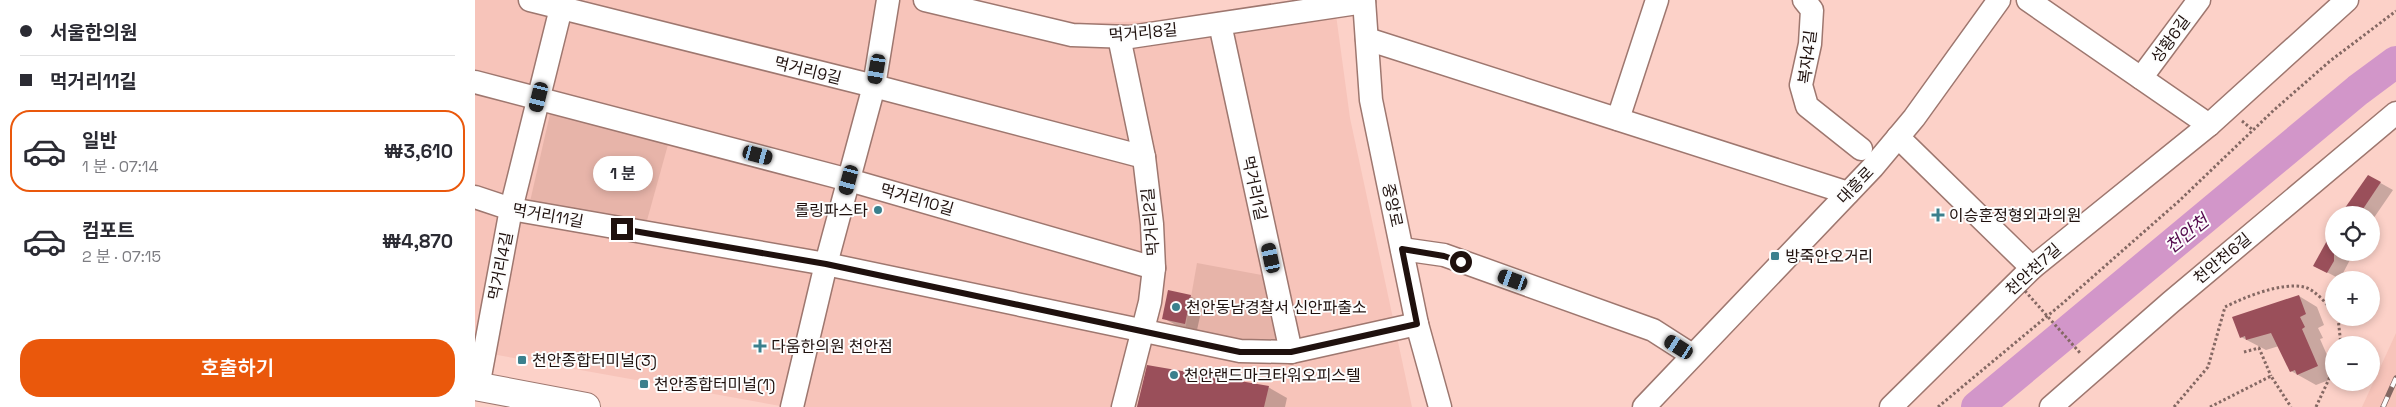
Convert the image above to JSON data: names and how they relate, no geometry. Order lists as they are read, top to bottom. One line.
{"streets":{"street":["먹거리8길","성황6길","복자4길","먹거리9길","대흥로","먹거리1길","먹거리10길","중앙로","먹거리11길","먹거리2길","천안천6길","먹거리4길","천안천7길"]},"crossings":[["먹거리8길","먹거리1길"],["먹거리8길","중앙로"],["먹거리8길","먹거리2길"],["먹거리9길","먹거리2길"],["먹거리9길","먹거리4길"],["먹거리1길","먹거리11길"],["먹거리10길","먹거리2길"],["먹거리10길","먹거리4길"],["중앙로","먹거리11길"],["먹거리11길","먹거리2길"],["먹거리11길","먹거리4길"]],"water":["천안천"],"places":{"other":["롤링파스타","천안동남경찰서 신안파출소","천안랜드마크타워오피스텔"],"health":["이승훈정형외과의원","다움한의원 천안점"],"transit":["방죽안오거리","천안종합터미널(3)","천안종합터미널(1)"]},"page":{"banner":["서울한의원","먹거리11길"],"list":[{"name":"일반","note":"1 분 · 07:14","value":"₩3,610"},{"name":"컴포트","note":"2 분 · 07:15","value":"₩4,870"}],"bubble":"1 분","map_buttons":["+","−"],"buttons":"호출하기"}}
